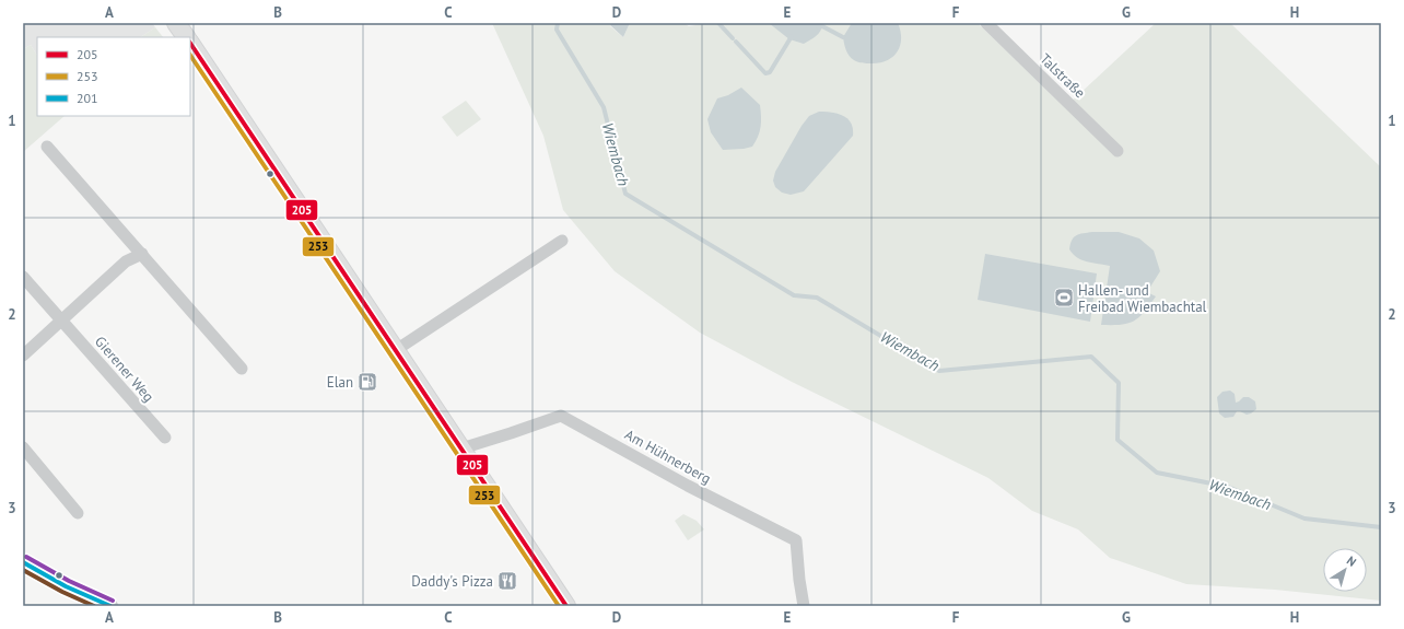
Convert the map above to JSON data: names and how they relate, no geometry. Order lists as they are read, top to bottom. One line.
{"streets":{"street":["Talstraße","Gierener Weg","Am Hühnerberg"]},"water":["Wiembach"],"places":{"sports":["Hallen- und Freibad Wiembachtal"],"fuel station":["Elan"],"restaurant":["Daddy's Pizza"]},"lines":["transit line 205","transit line 253","transit line 201"],"legend":["205","253","201"],"north":"top right","grid":{"columns":["A","B","C","D","E","F","G","H"],"rows":["1","2","3"]}}
